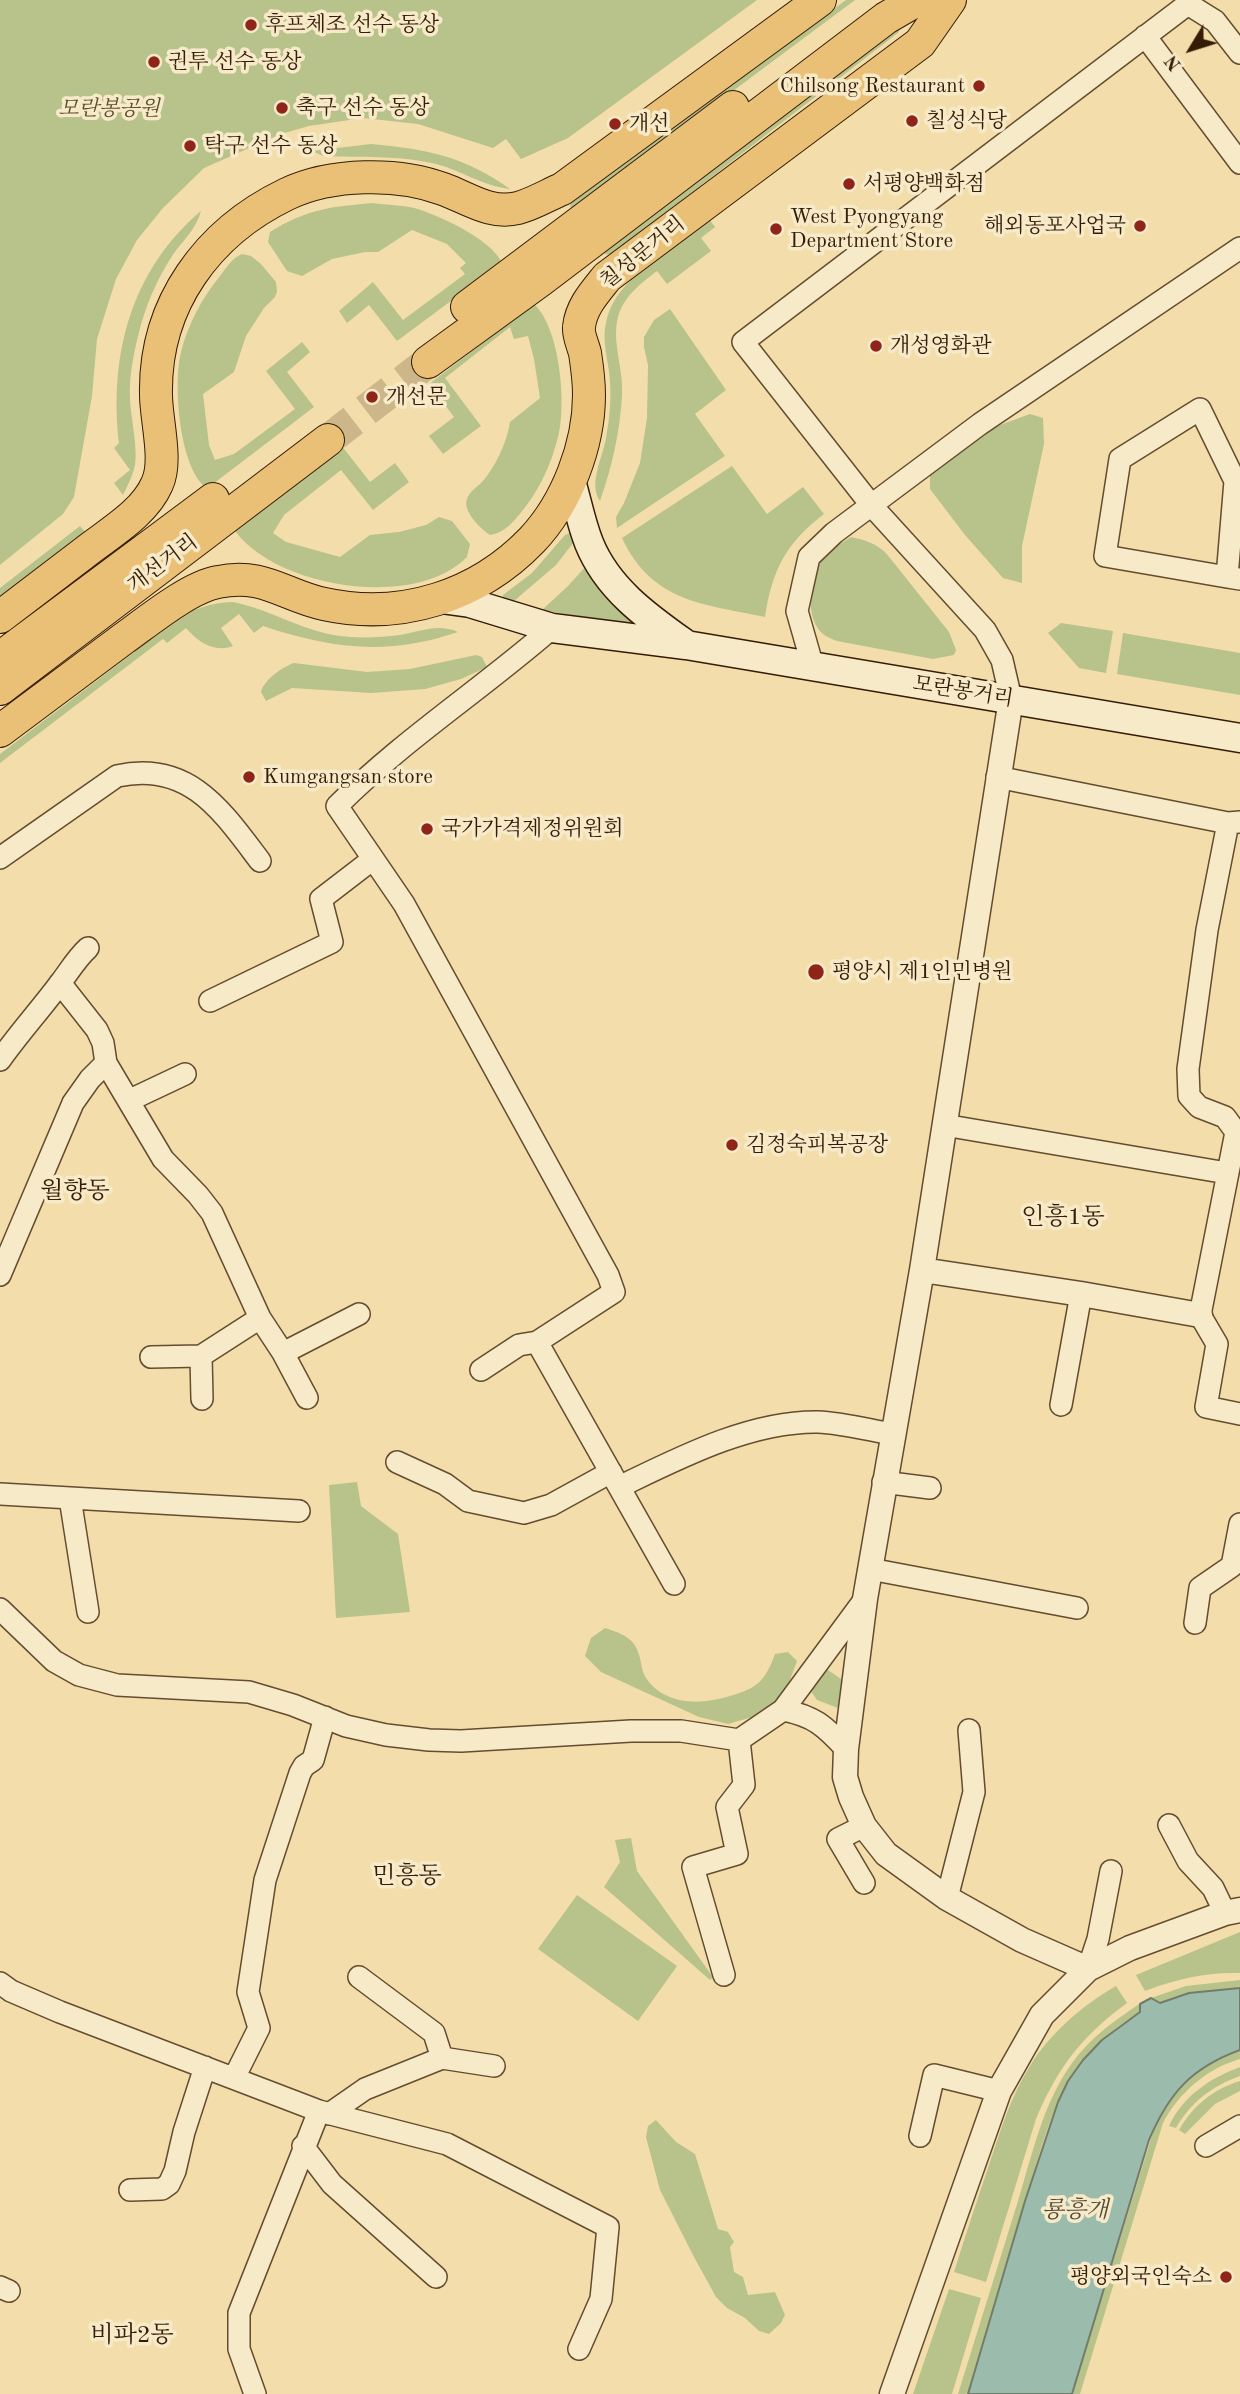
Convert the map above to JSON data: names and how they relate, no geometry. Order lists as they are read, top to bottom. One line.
{"streets":{"main road":["칠성문거리","개선거리","모란봉거리"]},"crossings":[["칠성문거리","개선거리"],["칠성문거리","모란봉거리"]],"districts":["월향동","인흥1동","민흥동","비파2동"],"water":["룡흥개"],"parks":["모란봉공원"],"places":["후프체조 선수 동상","권투 선수 동상","Chilsong Restaurant","축구 선수 동상","칠성식당","개선","탁구 선수 동상","서평양백화점","해외동포사업국","West Pyongyang Department Store","개성영화관","개선문","Kumgangsan store","국가가격제정위원회","평양시 제1인민병원","김정숙피복공장","평양외국인숙소"],"north":"bottom left"}
